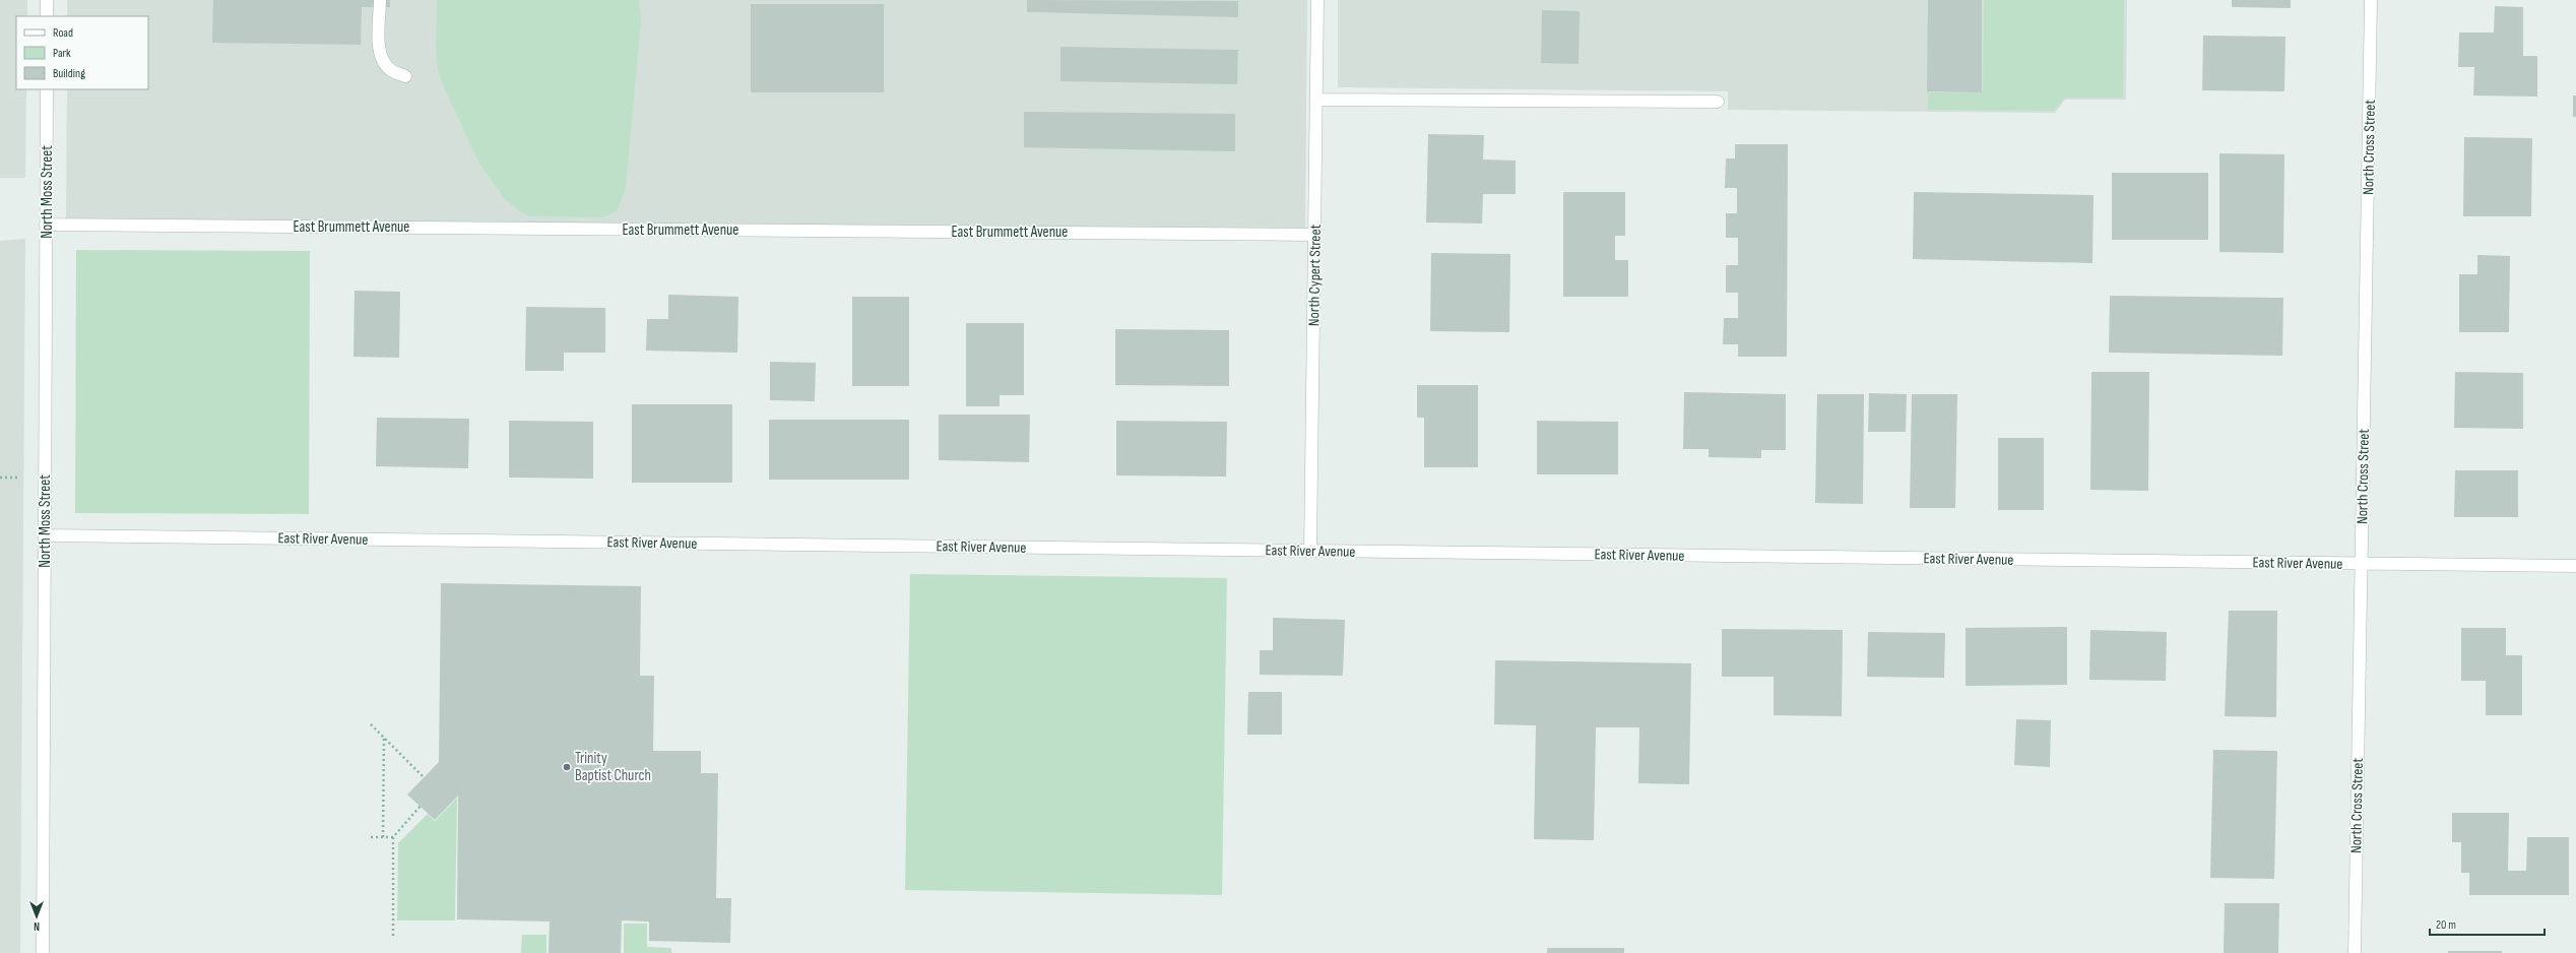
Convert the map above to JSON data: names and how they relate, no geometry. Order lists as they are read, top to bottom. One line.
{"streets":{"street":["North Cross Street","North Moss Street","East Brummett Avenue","North Cypert Street","East River Avenue"]},"crossings":[["North Cross Street","East River Avenue"],["North Moss Street","East Brummett Avenue"],["North Moss Street","East River Avenue"],["East Brummett Avenue","North Cypert Street"],["North Cypert Street","East River Avenue"]],"places":["Trinity Baptist Church"],"legend":["Road","Park","Building"],"scale_bar":"20 m","north":"bottom"}
